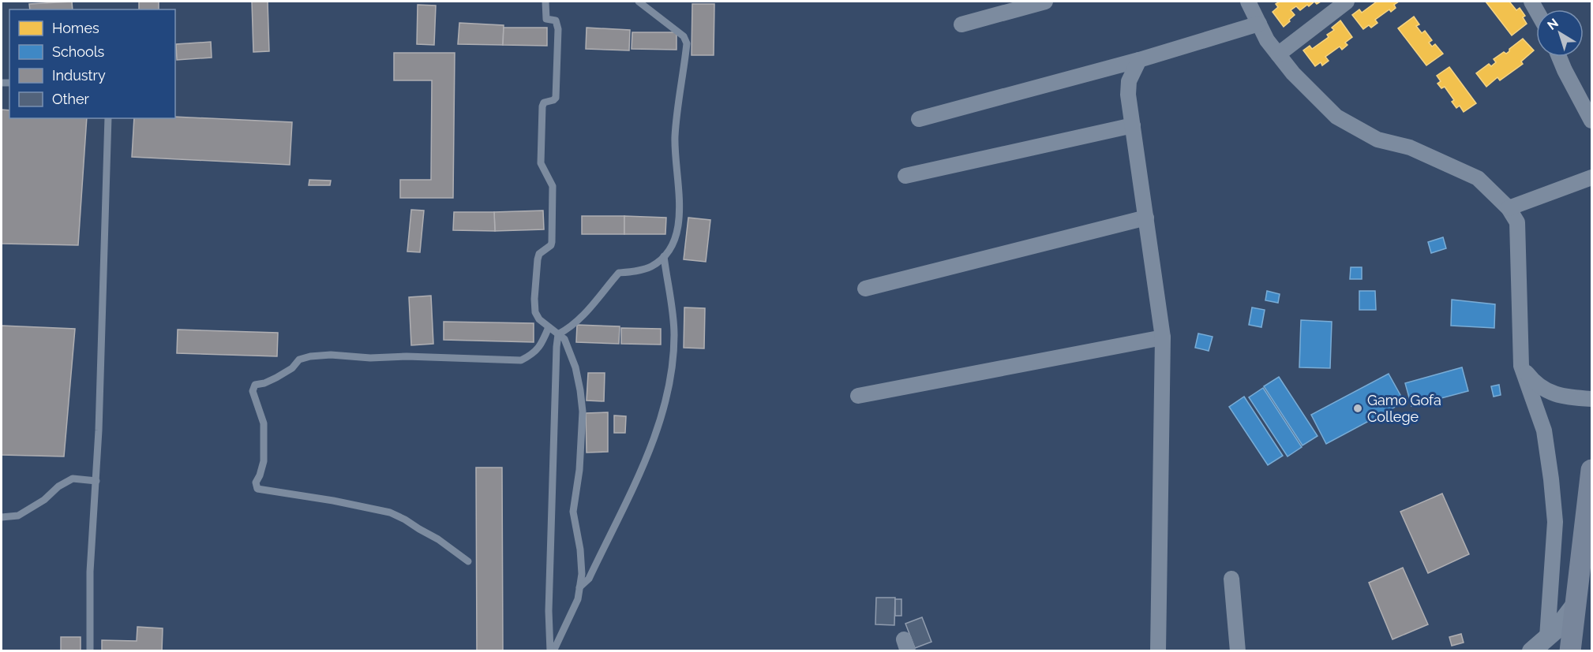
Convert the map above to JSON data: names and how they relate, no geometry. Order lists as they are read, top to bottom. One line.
{"places":["Gamo Gofa College"],"legend":["Homes","Schools","Industry","Other"],"north":"top left"}
